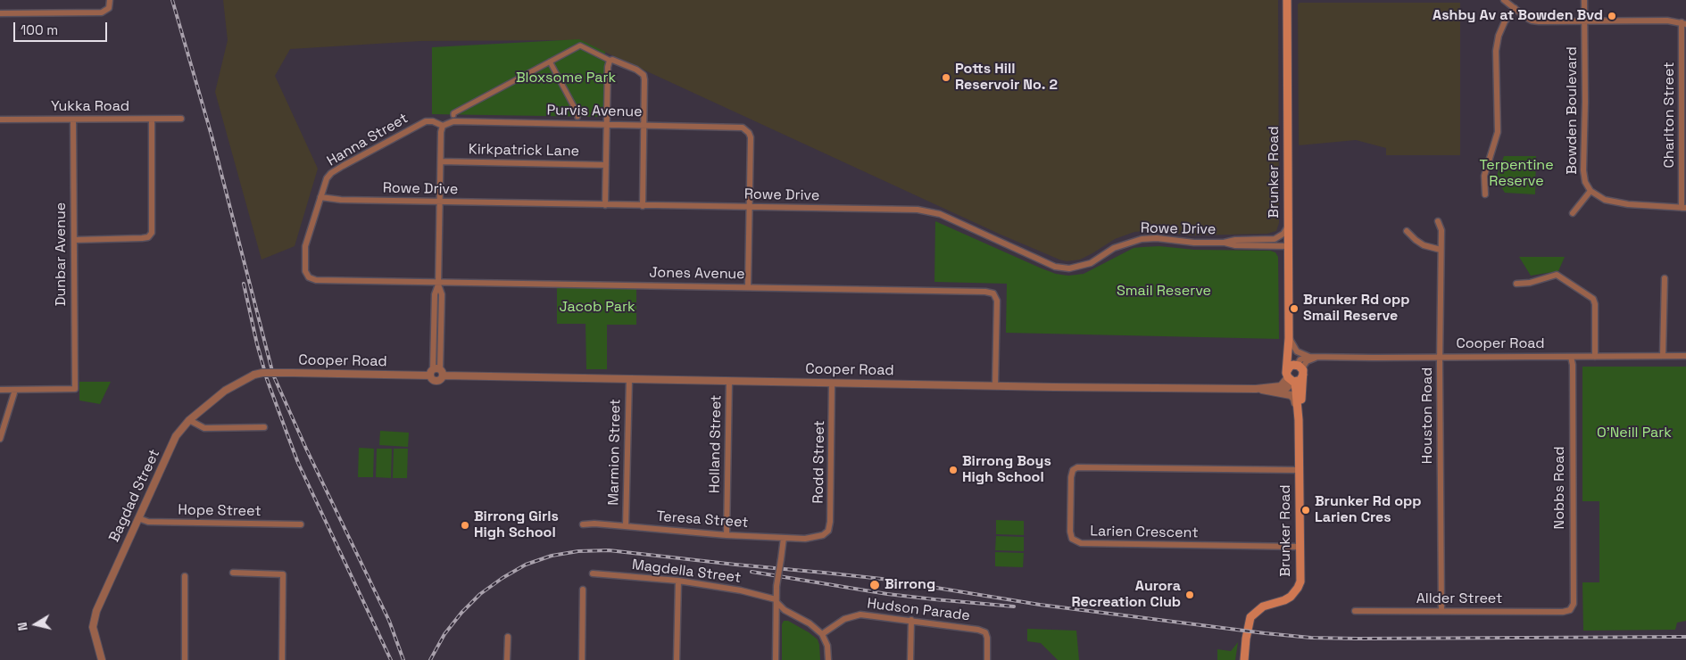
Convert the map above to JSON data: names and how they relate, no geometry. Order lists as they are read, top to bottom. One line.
{"streets":{"main road":["Brunker Road"],"street":["Yukka Road","Bowden Boulevard","Purvis Avenue","Charlton Street","Hanna Street","Kirkpatrick Lane","Rowe Drive","Dunbar Avenue","Jones Avenue","Cooper Road","Houston Road","Holland Street","Marmion Street","Rodd Street","Nobbs Road","Bagdad Street","Hope Street","Teresa Street","Larien Crescent","Magdella Street","Allder Street","Hudson Parade"]},"crossings":[["Yukka Road","Dunbar Avenue"],["Purvis Avenue","Hanna Street"],["Purvis Avenue","Rowe Drive"],["Hanna Street","Rowe Drive"],["Hanna Street","Jones Avenue"],["Brunker Road","Rowe Drive"],["Brunker Road","Larien Crescent"],["Jones Avenue","Cooper Road"],["Cooper Road","Houston Road"],["Cooper Road","Holland Street"],["Cooper Road","Marmion Street"],["Cooper Road","Rodd Street"],["Cooper Road","Nobbs Road"],["Cooper Road","Bagdad Street"],["Houston Road","Allder Street"],["Holland Street","Teresa Street"],["Marmion Street","Teresa Street"],["Rodd Street","Teresa Street"],["Nobbs Road","Allder Street"],["Bagdad Street","Hope Street"]],"parks":["Bloxsome Park","Terpentine Reserve","Smail Reserve","Jacob Park","O'Neill Park"],"places":["Ashby Av at Bowden Bvd","Potts Hill Reservoir No. 2","Brunker Rd opp Smail Reserve","Birrong Boys High School","Brunker Rd opp Larien Cres","Birrong Girls High School","Birrong","Aurora Recreation Club"],"scale_bar":"100 m","north":"left"}
